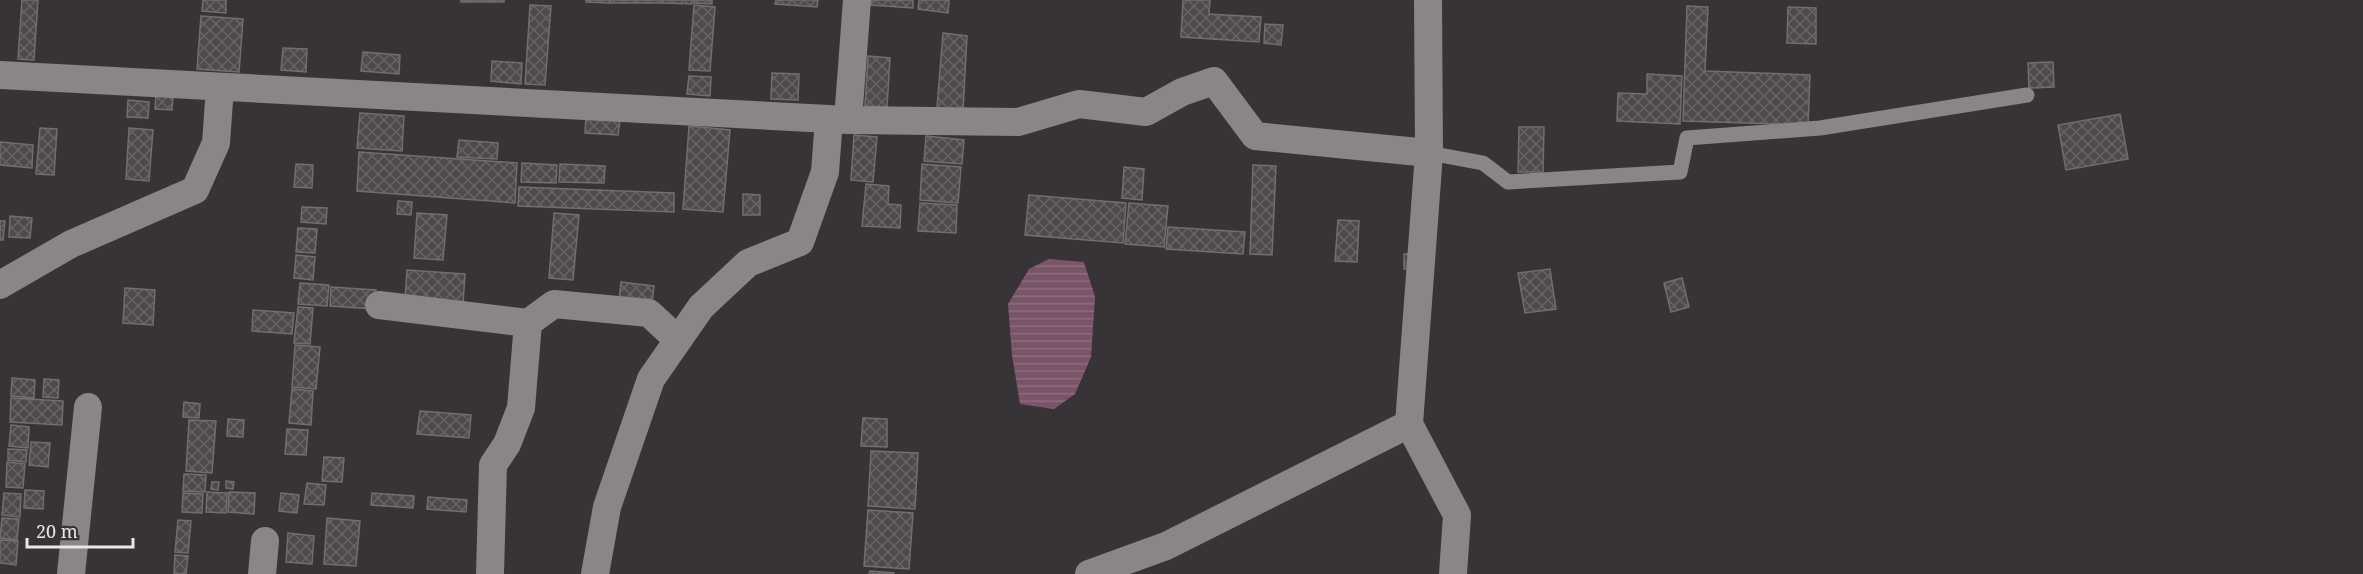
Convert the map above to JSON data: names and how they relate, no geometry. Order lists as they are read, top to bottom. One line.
{"scale_bar":"20 m"}
